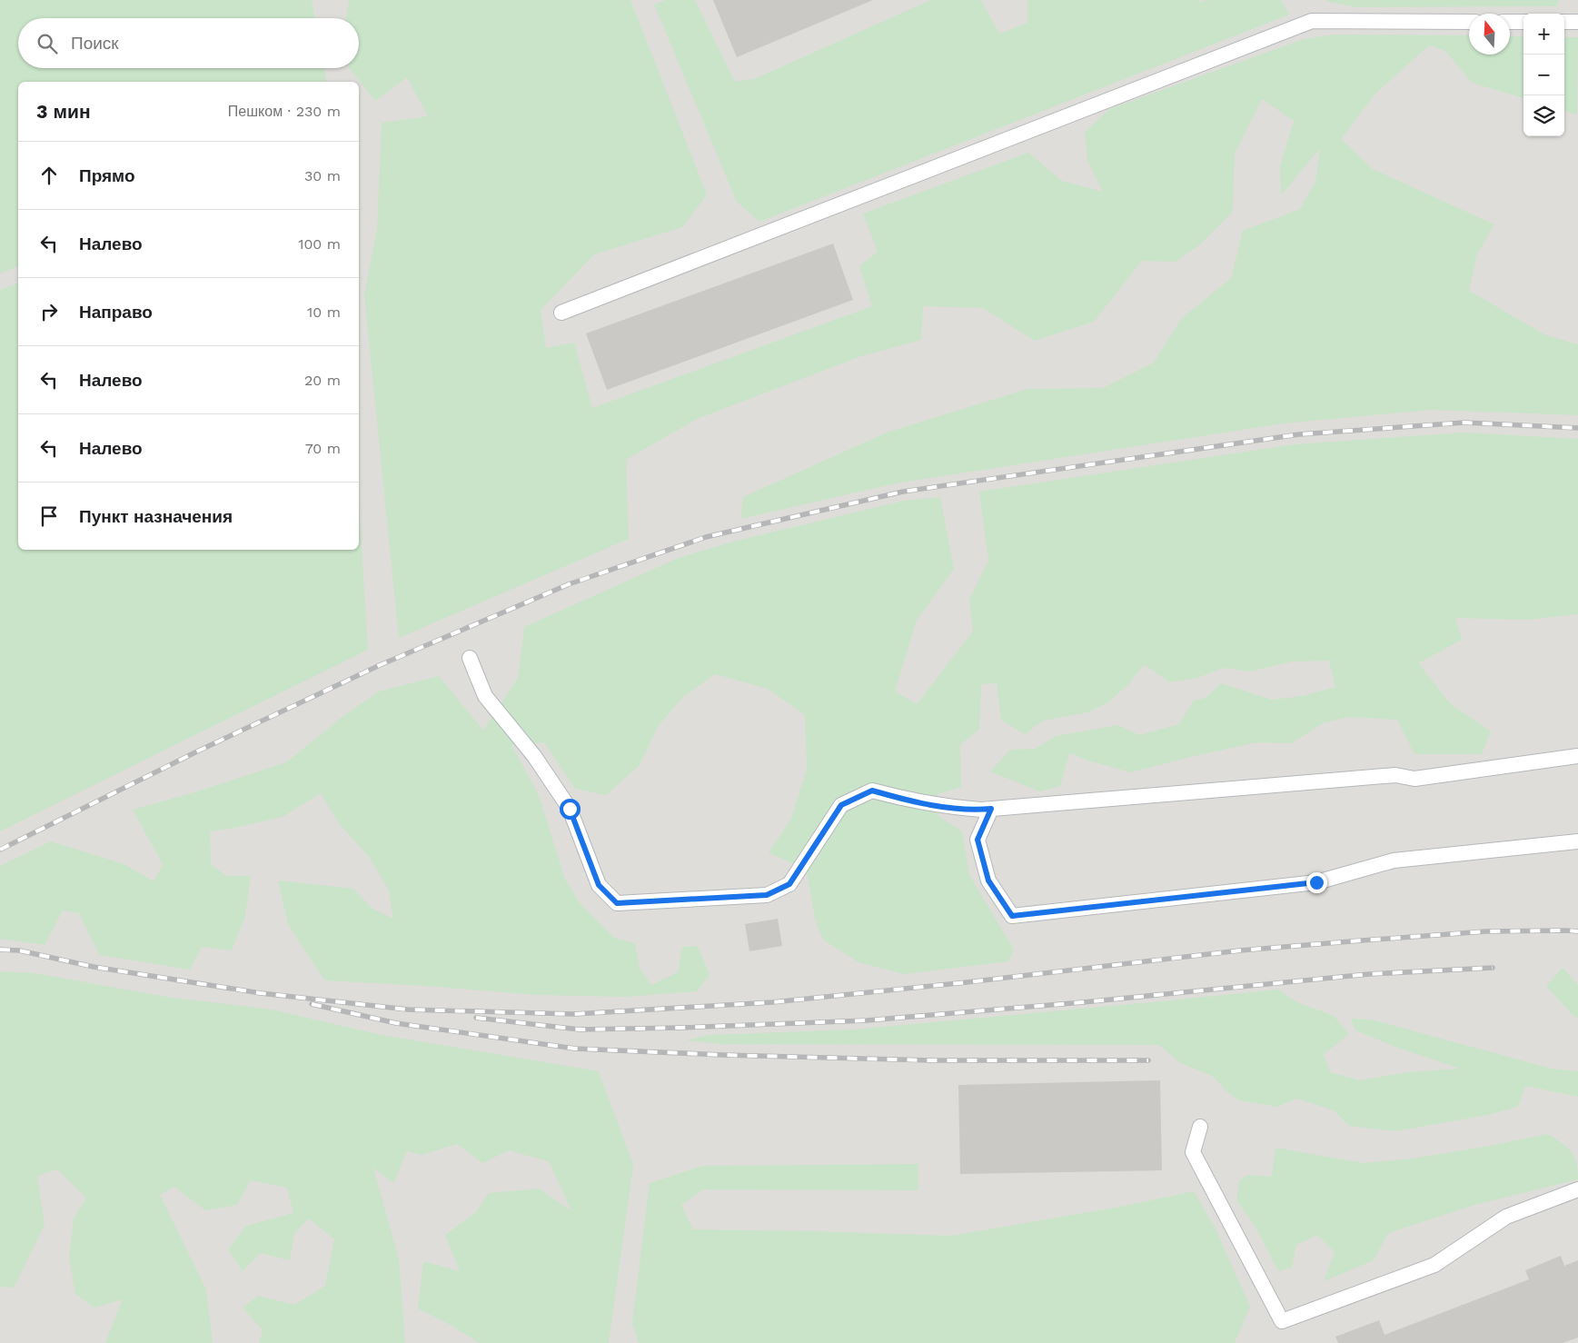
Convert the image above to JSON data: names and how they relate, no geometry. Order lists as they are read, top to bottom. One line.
{"north":"top","page":{"map_buttons":["+","−"],"search":"Поиск","heading":["3 мин","Пешком · 230 m"],"list":[["Прямо","30 m"],["Налево","100 m"],["Направо","10 m"],["Налево","20 m"],["Налево","70 m"],"Пункт назначения"]}}
